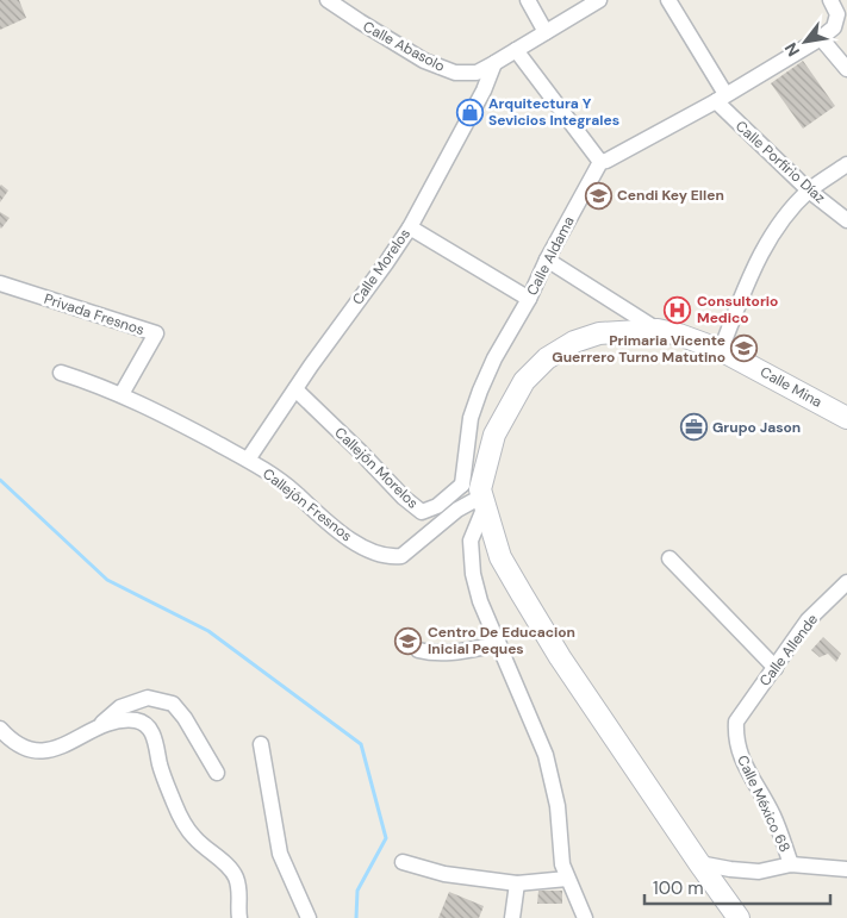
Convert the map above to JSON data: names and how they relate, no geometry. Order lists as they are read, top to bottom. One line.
{"streets":{"street":["Calle Abasolo","Calle Porfirio Díaz","Calle Aldama","Calle Morelos","Privada Fresnos","Calle Mina","Callejón Morelos","Callejón Fresnos","Calle Allende","Calle México 68"]},"crossings":[["Calle Abasolo","Calle Morelos"],["Calle Aldama","Calle Mina"],["Calle Aldama","Callejón Morelos"],["Calle Aldama","Callejón Fresnos"],["Calle Morelos","Callejón Morelos"],["Calle Morelos","Callejón Fresnos"],["Privada Fresnos","Callejón Fresnos"],["Callejón Morelos","Callejón Fresnos"],["Calle Allende","Calle México 68"]],"places":{"shop":["Arquitectura Y Sevicios Integrales"],"school or university":["Cendi Key Ellen","Primaria Vicente Guerrero Turno Matutino","Centro De Educacion Inicial Peques"],"hospital":["Consultorio Medico"],"office":["Grupo Jason"]},"scale_bar":"100 m","north":"bottom left"}
